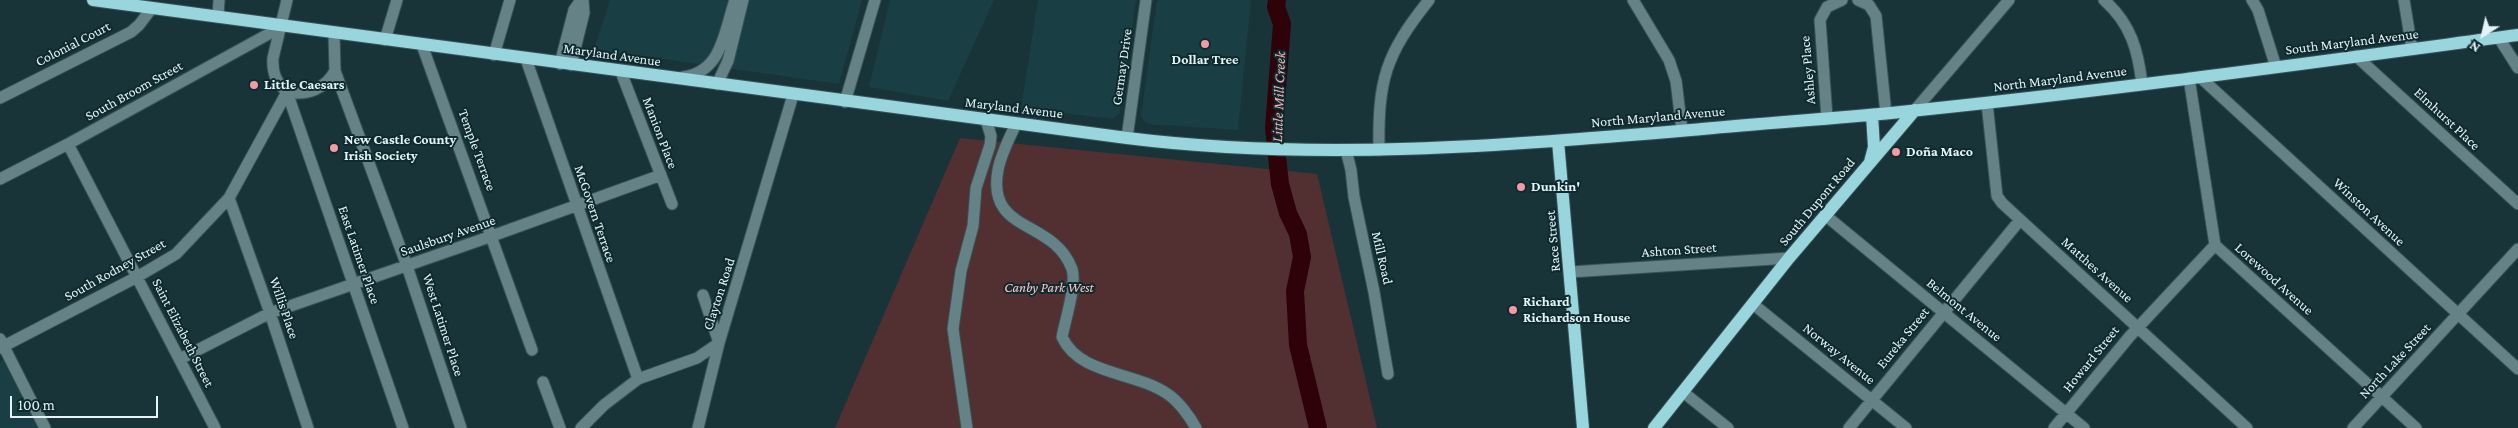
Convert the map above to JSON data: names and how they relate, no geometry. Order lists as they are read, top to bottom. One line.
{"streets":{"main road":["South Maryland Avenue","Maryland Avenue","North Maryland Avenue","South Dupont Road","Race Street"],"street":["Colonial Court","Germay Drive","Ashley Place","South Broom Street","Elmhurst Place","Manion Place","Temple Terrace","Winston Avenue","McGovern Terrace","Saulsbury Avenue","Ashton Street","East Latimer Place","Mill Road","South Rodney Street","Matthes Avenue","Lorewood Avenue","Clayton Road","Willis Place","Belmont Avenue","West Latimer Place","Saint Elizabeth Street","Eureka Street","Norway Avenue","Howard Street","North Lake Street"]},"crossings":[["South Maryland Avenue","North Maryland Avenue"],["South Maryland Avenue","Elmhurst Place"],["South Maryland Avenue","Winston Avenue"],["South Maryland Avenue","Lorewood Avenue"],["Colonial Court","Maryland Avenue"],["Maryland Avenue","Germay Drive"],["Maryland Avenue","North Maryland Avenue"],["Maryland Avenue","South Broom Street"],["Maryland Avenue","Manion Place"],["Maryland Avenue","Temple Terrace"],["Maryland Avenue","McGovern Terrace"],["Maryland Avenue","East Latimer Place"],["Maryland Avenue","South Rodney Street"],["Maryland Avenue","Clayton Road"],["Maryland Avenue","West Latimer Place"],["Germay Drive","North Maryland Avenue"],["Ashley Place","North Maryland Avenue"],["North Maryland Avenue","South Dupont Road"],["North Maryland Avenue","Winston Avenue"],["North Maryland Avenue","Race Street"],["North Maryland Avenue","Mill Road"],["North Maryland Avenue","Matthes Avenue"],["North Maryland Avenue","Lorewood Avenue"],["South Broom Street","East Latimer Place"],["South Broom Street","South Rodney Street"],["South Broom Street","West Latimer Place"],["South Broom Street","Saint Elizabeth Street"],["Manion Place","Saulsbury Avenue"],["Temple Terrace","Saulsbury Avenue"],["South Dupont Road","Ashton Street"],["South Dupont Road","Belmont Avenue"],["South Dupont Road","Norway Avenue"],["Winston Avenue","Lorewood Avenue"],["Winston Avenue","North Lake Street"],["McGovern Terrace","Saulsbury Avenue"],["McGovern Terrace","Clayton Road"],["Saulsbury Avenue","East Latimer Place"],["Saulsbury Avenue","Willis Place"],["Saulsbury Avenue","West Latimer Place"],["Saulsbury Avenue","Saint Elizabeth Street"],["Race Street","Ashton Street"],["East Latimer Place","South Rodney Street"],["East Latimer Place","West Latimer Place"],["South Rodney Street","Willis Place"],["South Rodney Street","West Latimer Place"],["South Rodney Street","Saint Elizabeth Street"],["Matthes Avenue","Eureka Street"],["Matthes Avenue","Howard Street"],["Lorewood Avenue","Howard Street"],["Lorewood Avenue","North Lake Street"],["Belmont Avenue","Eureka Street"],["Belmont Avenue","Howard Street"],["Eureka Street","Norway Avenue"]],"water":["Little Mill Creek"],"parks":["Canby Park West"],"places":["Dollar Tree","Little Caesars","New Castle County Irish Society","Doña Maco","Dunkin'","Richard Richardson House"],"scale_bar":"100 m","north":"bottom left"}
